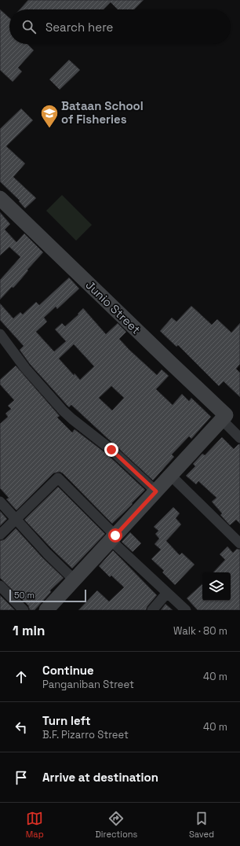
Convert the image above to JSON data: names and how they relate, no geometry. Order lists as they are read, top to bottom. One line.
{"streets":{"street":["Junio Street"]},"places":{"school or university":["Bataan School of Fisheries"]},"scale_bar":"50 m","page":{"search":"Search here","scale":"50 m","heading":["1 min","Walk · 80 m"],"list":[["Continue","Panganiban Street","40 m"],["Turn left","B.F. Pizarro Street","40 m"],"Arrive at destination"],"nav":["Map","Directions","Saved"]}}
